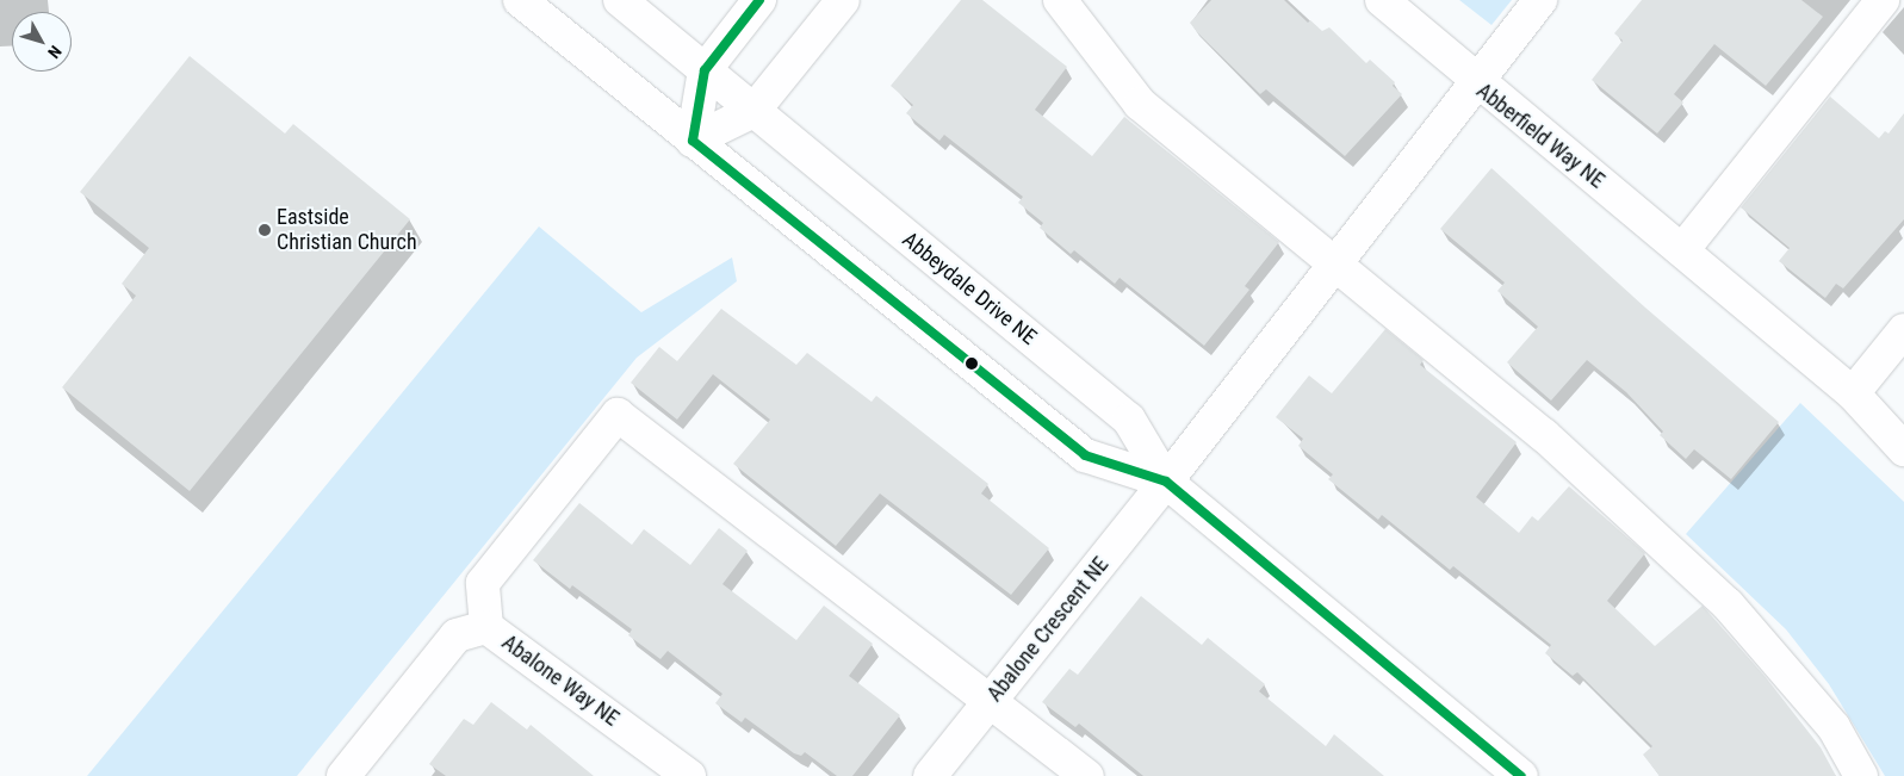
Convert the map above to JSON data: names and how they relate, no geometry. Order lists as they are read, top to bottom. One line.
{"streets":{"street":["Abberfield Way NE","Abbeydale Drive NE","Abalone Crescent NE","Abalone Way NE"]},"crossings":[["Abberfield Way NE","Abbeydale Drive NE"],["Abberfield Way NE","Abalone Crescent NE"],["Abbeydale Drive NE","Abalone Crescent NE"]],"places":["Eastside Christian Church"],"north":"bottom right"}
